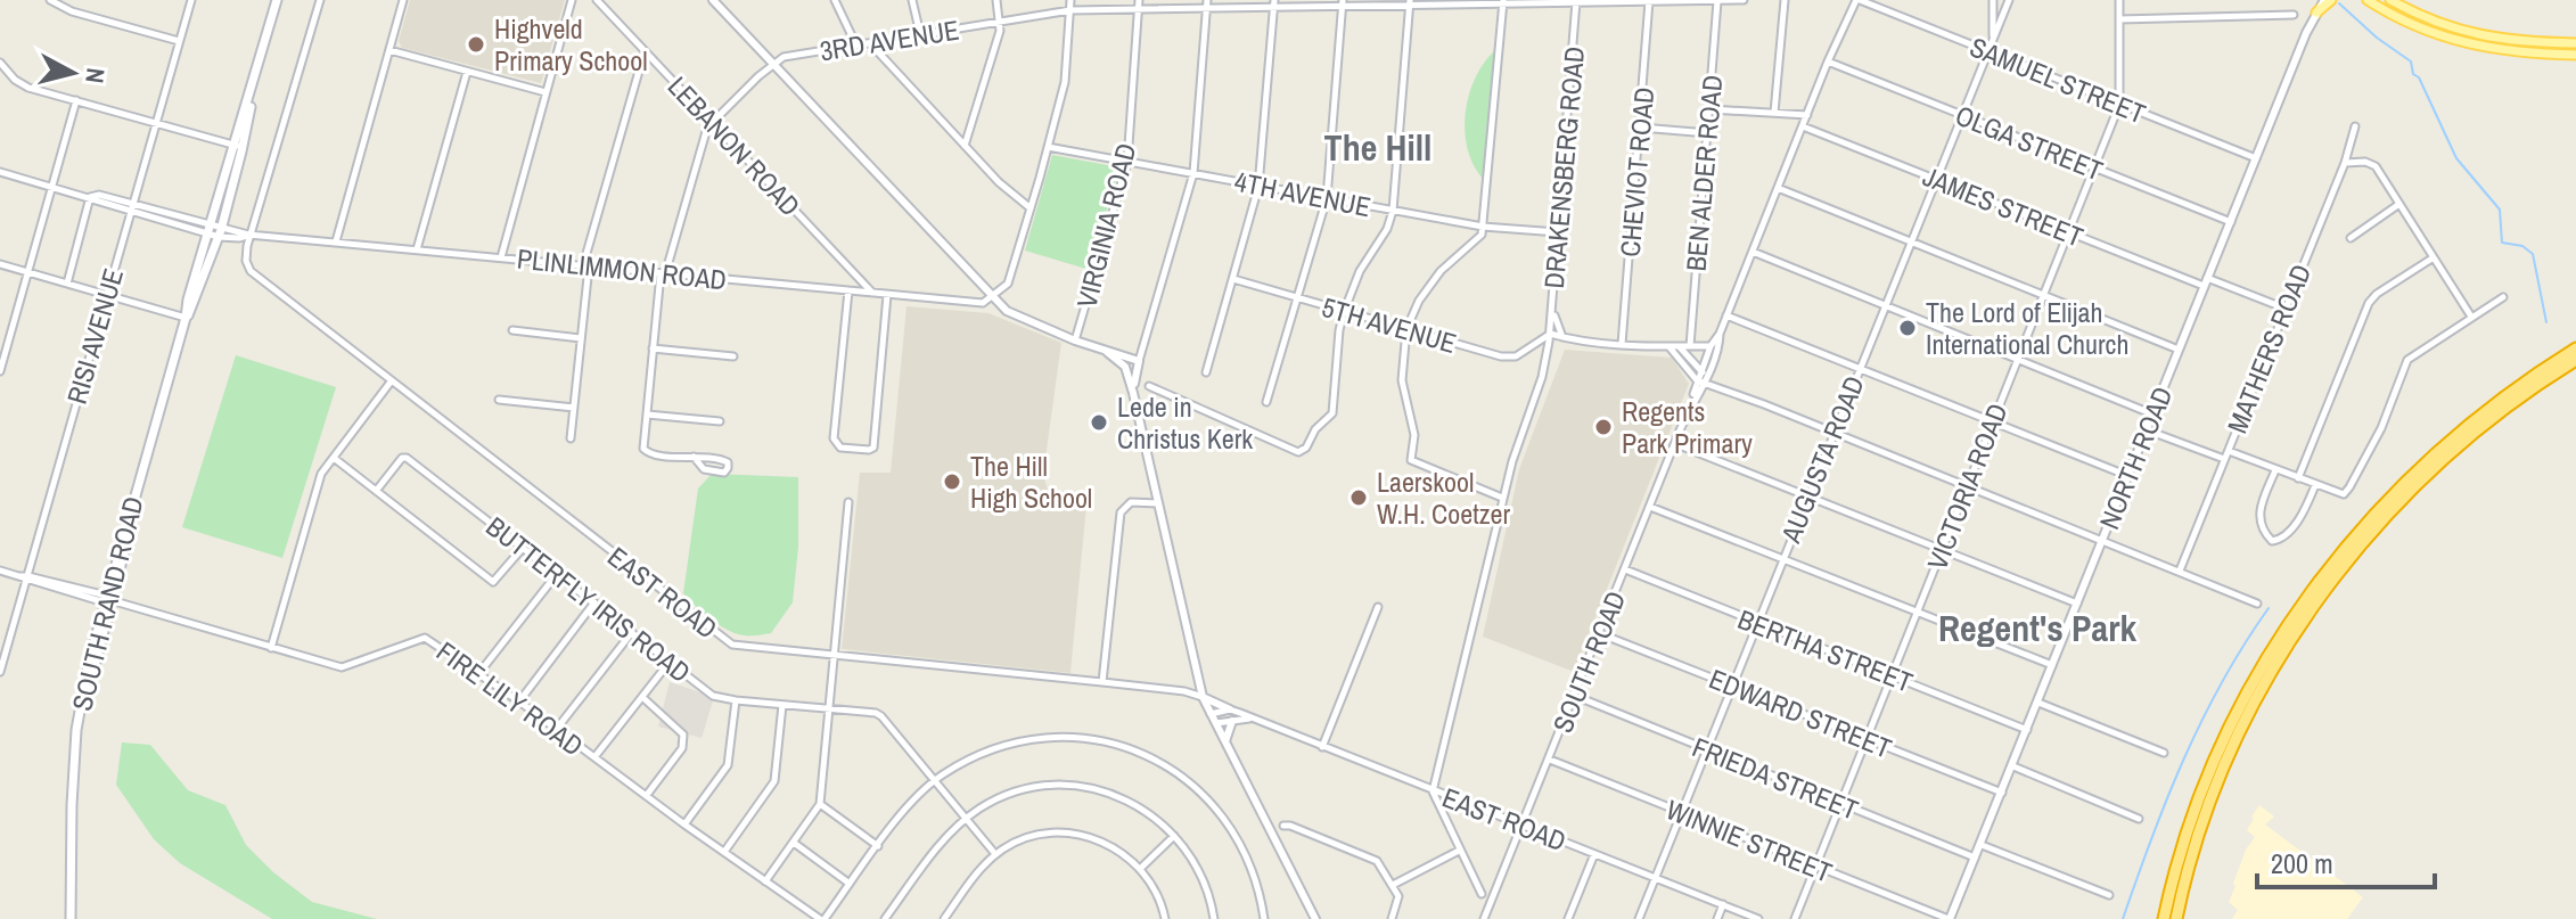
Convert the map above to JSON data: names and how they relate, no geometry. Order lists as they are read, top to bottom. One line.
{"streets":{"main road":["SOUTH RAND ROAD"],"street":["3RD AVENUE","SAMUEL STREET","OLGA STREET","LEBANON ROAD","DRAKENSBERG ROAD","CHEVIOT ROAD","BEN ALDER ROAD","4TH AVENUE","JAMES STREET","VIRGINIA ROAD","PLINLIMMON ROAD","5TH AVENUE","RISI AVENUE","MATHERS ROAD","NORTH ROAD","AUGUSTA ROAD","VICTORIA ROAD","EAST ROAD","BUTTERFLY IRIS ROAD","BERTHA STREET","SOUTH ROAD","FIRE LILY ROAD","EDWARD STREET","FRIEDA STREET","WINNIE STREET"]},"crossings":[["3RD AVENUE","LEBANON ROAD"],["3RD AVENUE","DRAKENSBERG ROAD"],["3RD AVENUE","CHEVIOT ROAD"],["3RD AVENUE","BEN ALDER ROAD"],["3RD AVENUE","VIRGINIA ROAD"],["SAMUEL STREET","NORTH ROAD"],["SAMUEL STREET","AUGUSTA ROAD"],["SAMUEL STREET","VICTORIA ROAD"],["SAMUEL STREET","SOUTH ROAD"],["OLGA STREET","NORTH ROAD"],["OLGA STREET","AUGUSTA ROAD"],["OLGA STREET","VICTORIA ROAD"],["OLGA STREET","SOUTH ROAD"],["LEBANON ROAD","PLINLIMMON ROAD"],["DRAKENSBERG ROAD","4TH AVENUE"],["DRAKENSBERG ROAD","5TH AVENUE"],["4TH AVENUE","VIRGINIA ROAD"],["JAMES STREET","MATHERS ROAD"],["JAMES STREET","NORTH ROAD"],["JAMES STREET","AUGUSTA ROAD"],["JAMES STREET","VICTORIA ROAD"],["JAMES STREET","SOUTH ROAD"],["PLINLIMMON ROAD","RISI AVENUE"],["PLINLIMMON ROAD","EAST ROAD"],["PLINLIMMON ROAD","SOUTH RAND ROAD"],["RISI AVENUE","FIRE LILY ROAD"],["NORTH ROAD","BERTHA STREET"],["NORTH ROAD","EDWARD STREET"],["NORTH ROAD","FRIEDA STREET"],["NORTH ROAD","WINNIE STREET"],["AUGUSTA ROAD","EAST ROAD"],["AUGUSTA ROAD","BERTHA STREET"],["AUGUSTA ROAD","EDWARD STREET"],["AUGUSTA ROAD","FRIEDA STREET"],["AUGUSTA ROAD","WINNIE STREET"],["VICTORIA ROAD","BERTHA STREET"],["VICTORIA ROAD","EDWARD STREET"],["VICTORIA ROAD","FRIEDA STREET"],["VICTORIA ROAD","WINNIE STREET"],["EAST ROAD","SOUTH ROAD"],["SOUTH RAND ROAD","FIRE LILY ROAD"],["BERTHA STREET","SOUTH ROAD"],["SOUTH ROAD","EDWARD STREET"],["SOUTH ROAD","FRIEDA STREET"],["SOUTH ROAD","WINNIE STREET"]],"districts":["The Hill","Regent's Park"],"places":["Highveld Primary School","The Lord of Elijah International Church","Lede in Christus Kerk","Regents Park Primary","The Hill High School","Laerskool W.H. Coetzer"],"scale_bar":"200 m","north":"right"}
